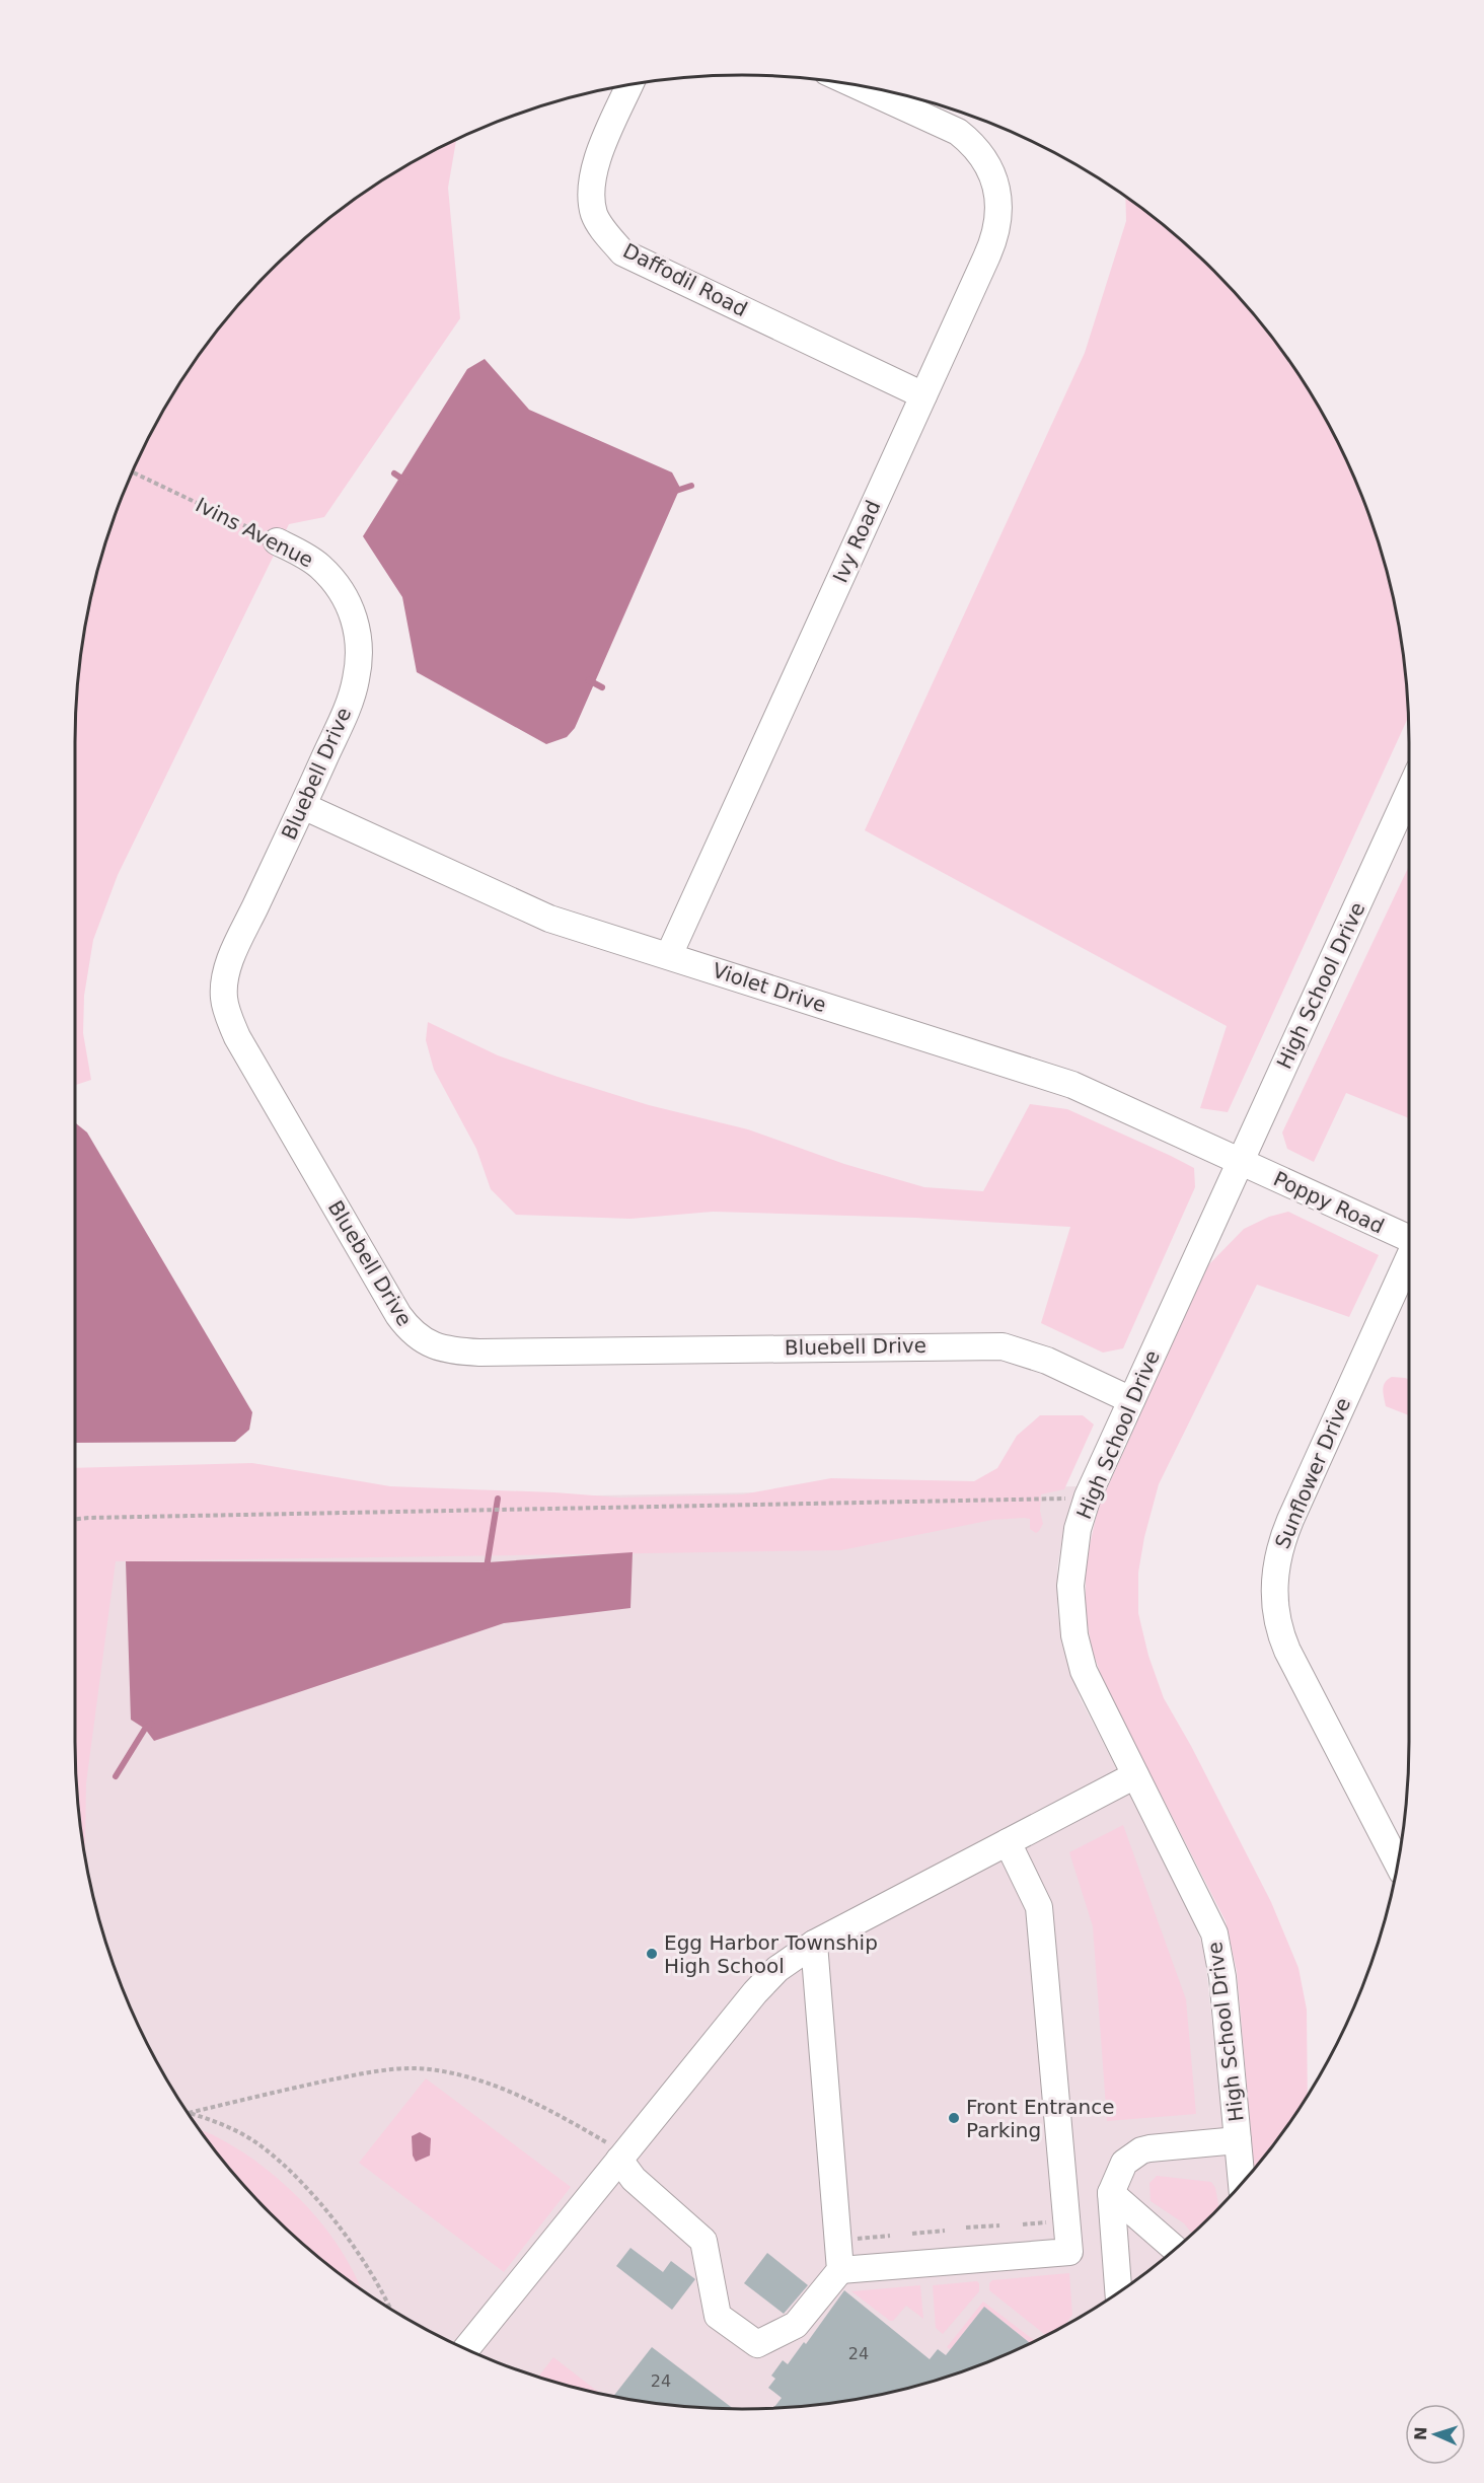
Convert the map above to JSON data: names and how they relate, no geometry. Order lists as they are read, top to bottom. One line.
{"streets":{"street":["Daffodil Road","Ivins Avenue","Ivy Road","Bluebell Drive","High School Drive","Violet Drive","Poppy Road","Sunflower Drive"]},"crossings":[["Daffodil Road","Ivy Road"],["Ivins Avenue","Bluebell Drive"],["Ivy Road","Violet Drive"],["Bluebell Drive","High School Drive"],["Bluebell Drive","Violet Drive"],["High School Drive","Violet Drive"],["High School Drive","Poppy Road"],["Violet Drive","Poppy Road"]],"places":["Egg Harbor Township High School","Front Entrance Parking"],"house_numbers":["24","24"],"north":"left"}
